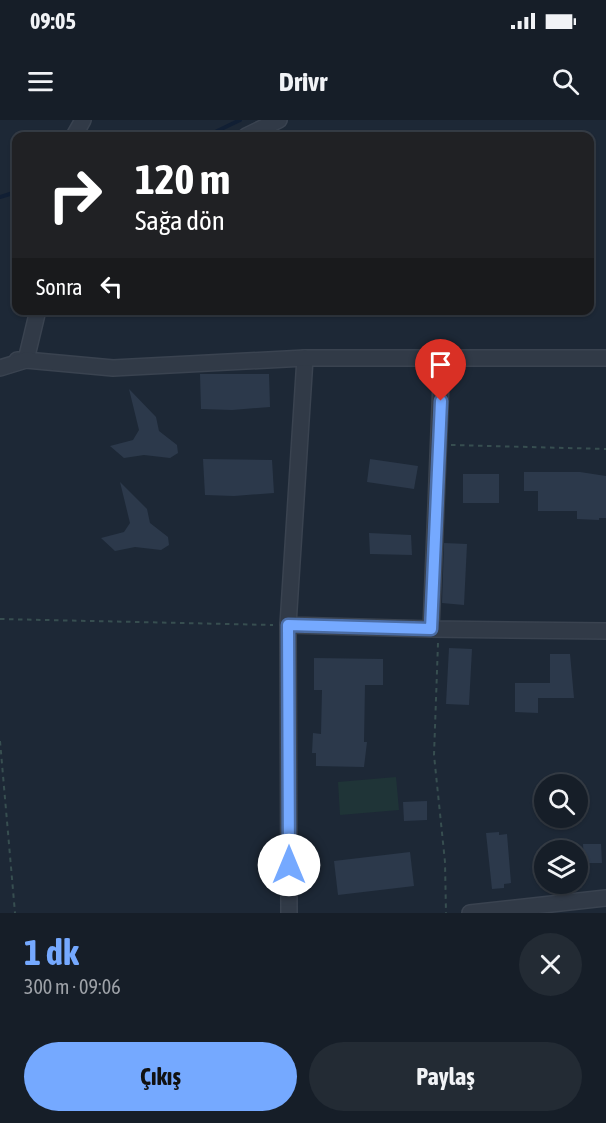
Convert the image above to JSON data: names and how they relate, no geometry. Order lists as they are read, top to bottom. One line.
{"page":{"status":"09:05","header":"Drivr","turn":["120 m","Sağa dön"],"then":"Sonra","heading":["1 dk","300 m · 09:06"],"buttons":["Çıkış","Paylaş"]}}
